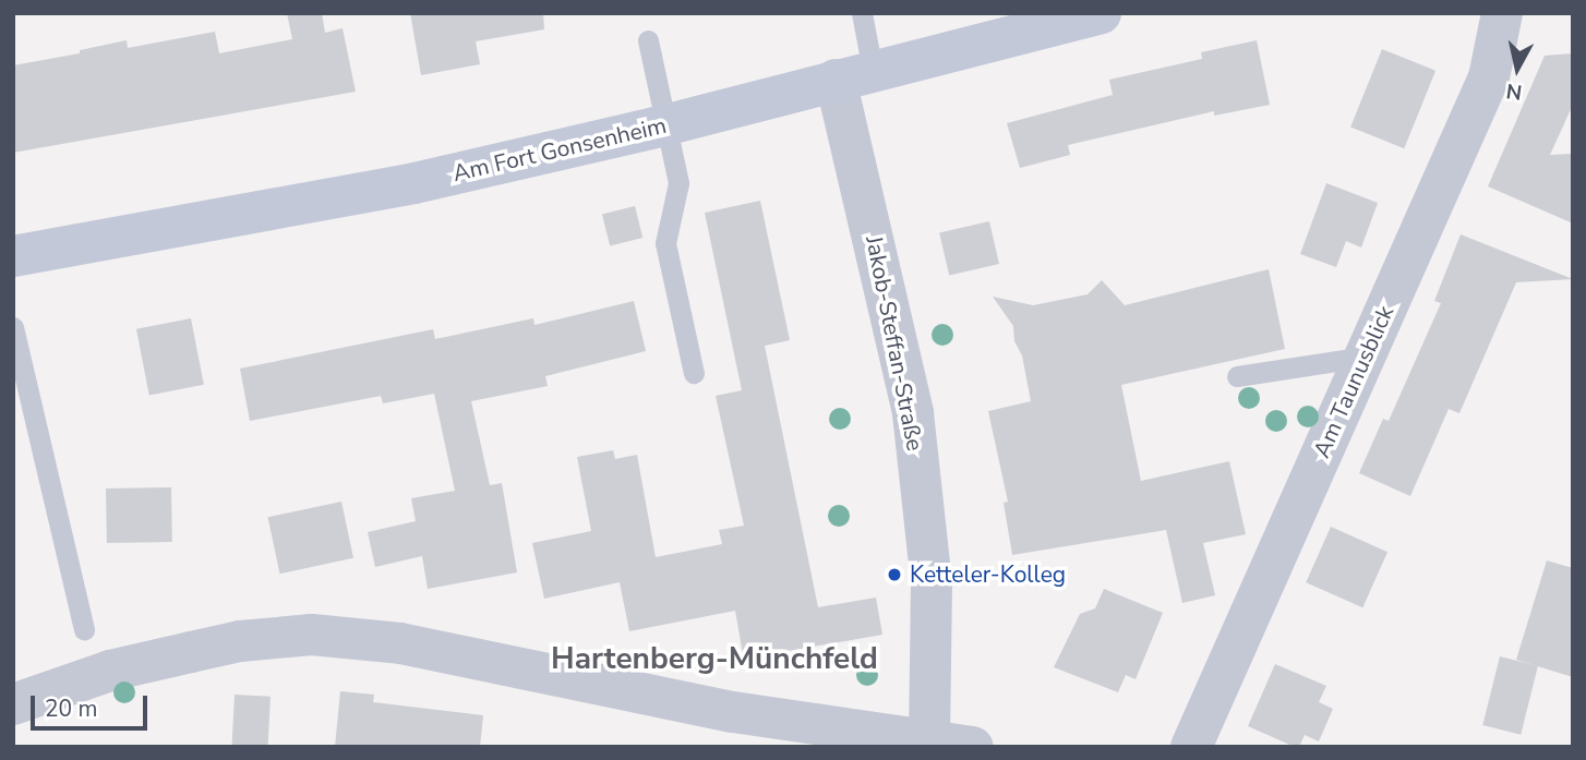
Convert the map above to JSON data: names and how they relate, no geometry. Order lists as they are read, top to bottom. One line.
{"streets":{"street":["Am Fort Gonsenheim","Jakob-Steffan-Straße","Am Taunusblick"]},"crossings":[["Am Fort Gonsenheim","Jakob-Steffan-Straße"]],"districts":["Hartenberg-Münchfeld"],"places":["Ketteler-Kolleg"],"scale_bar":"20 m","north":"bottom"}
